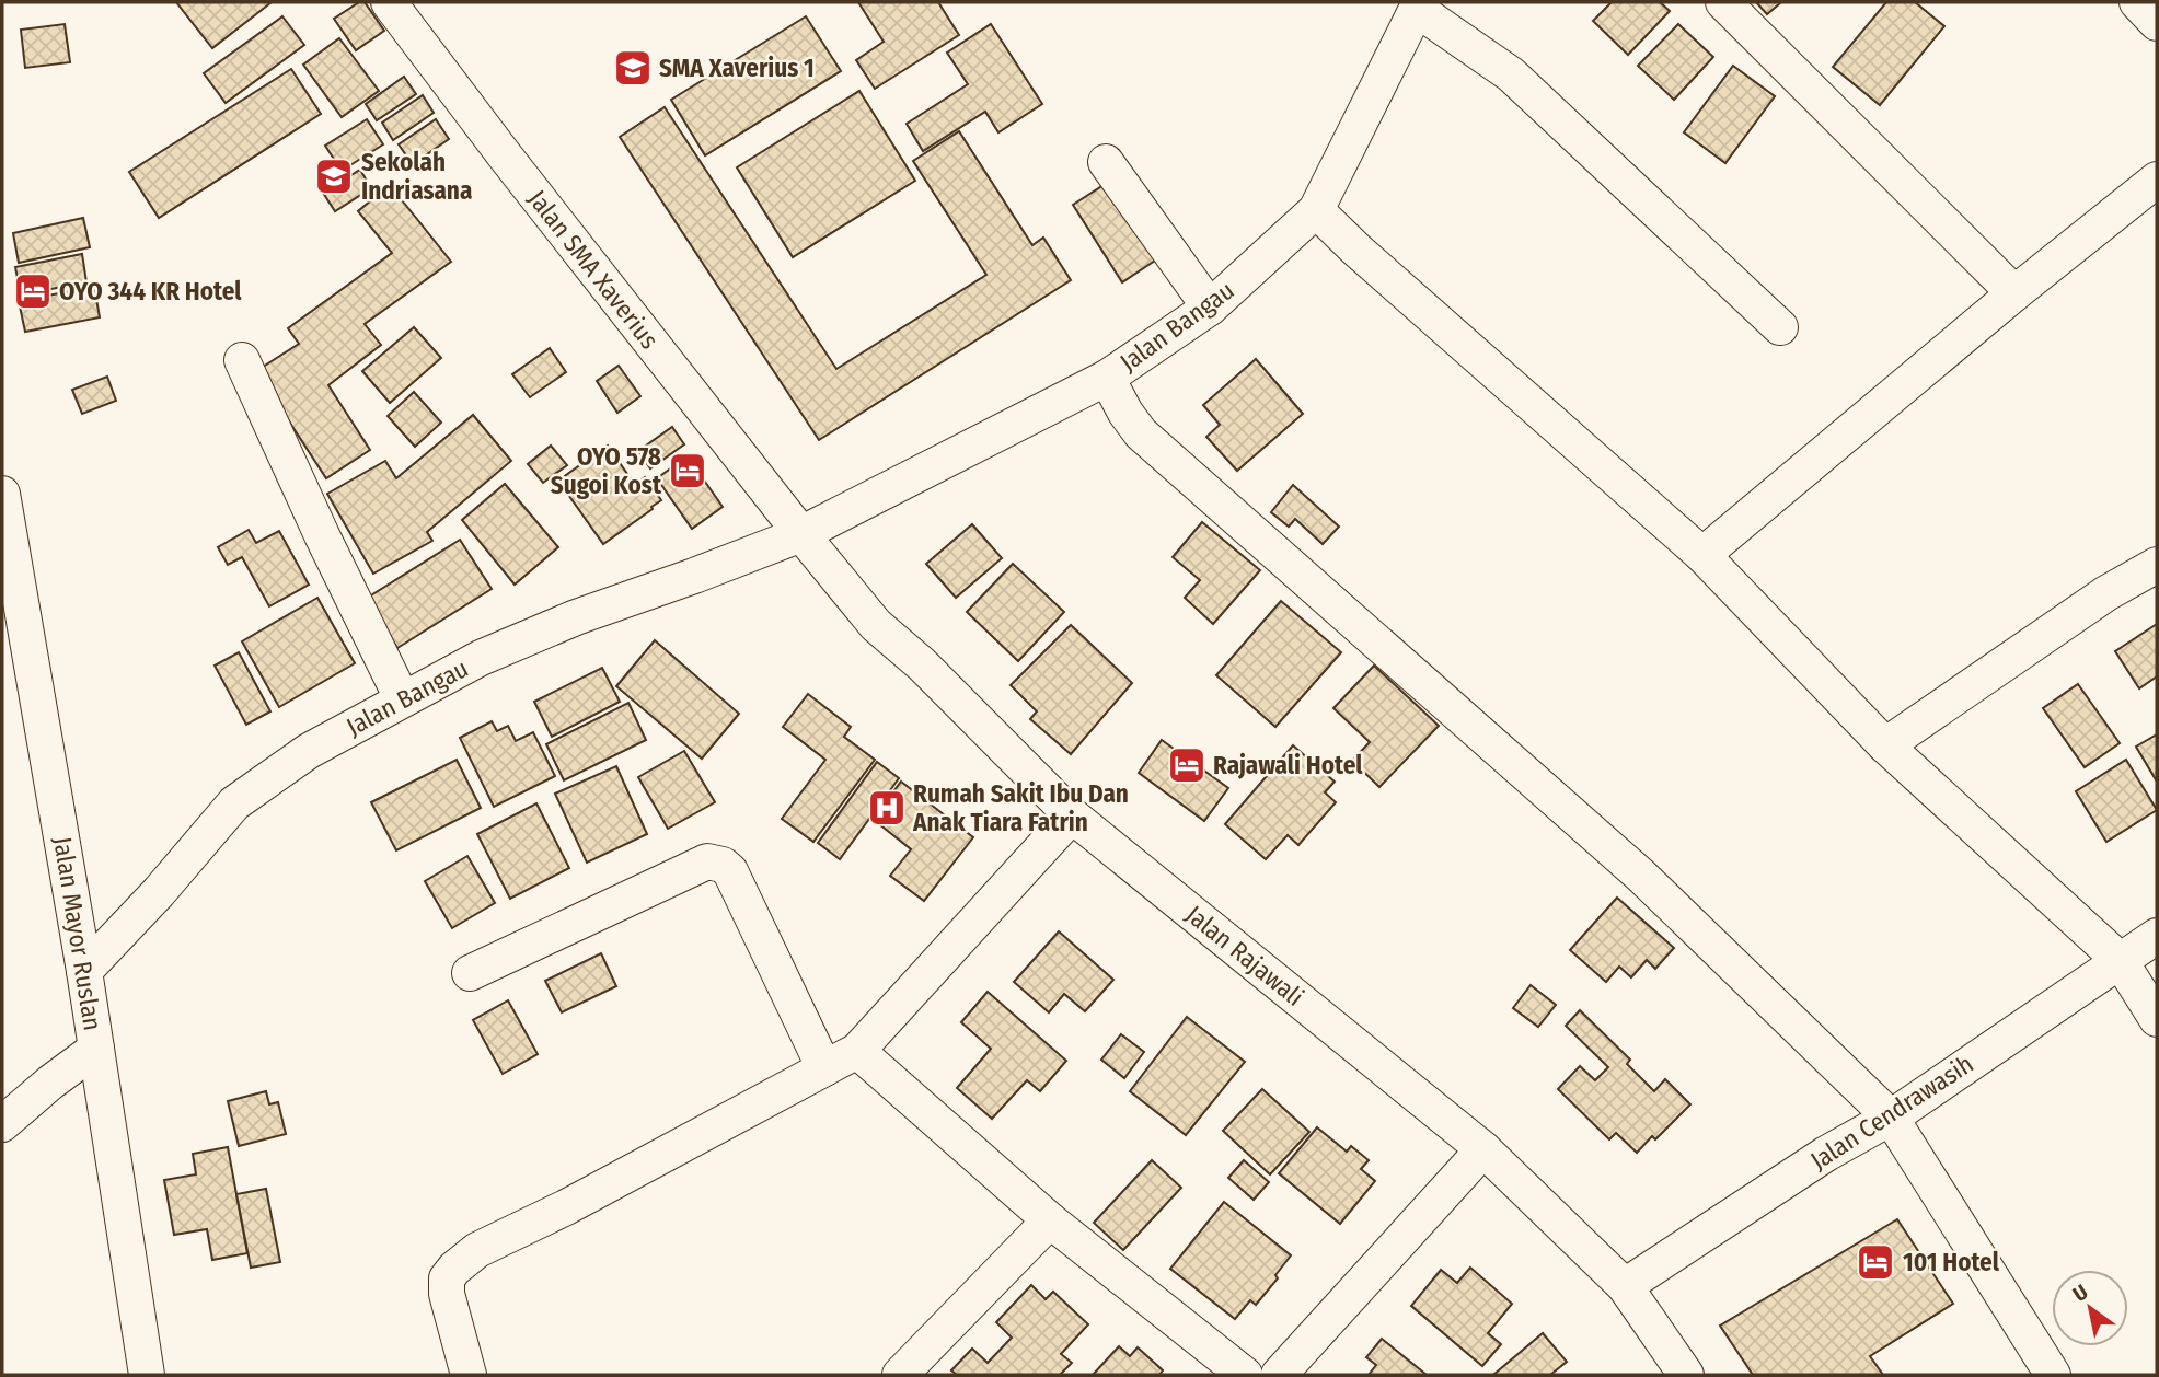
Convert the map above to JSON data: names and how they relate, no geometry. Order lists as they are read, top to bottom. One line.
{"streets":{"street":["Jalan SMA Xaverius","Jalan Bangau","Jalan Mayor Ruslan","Jalan Rajawali","Jalan Cendrawasih"]},"crossings":[["Jalan SMA Xaverius","Jalan Bangau"],["Jalan SMA Xaverius","Jalan Rajawali"],["Jalan Bangau","Jalan Mayor Ruslan"],["Jalan Rajawali","Jalan Cendrawasih"]],"places":{"school or university":["SMA Xaverius 1","Sekolah Indriasana"],"hotel":["OYO 344 KR Hotel","OYO 578 Sugoi Kost","Rajawali Hotel","101 Hotel"],"hospital":["Rumah Sakit Ibu Dan Anak Tiara Fatrin"]},"north":"top left"}
